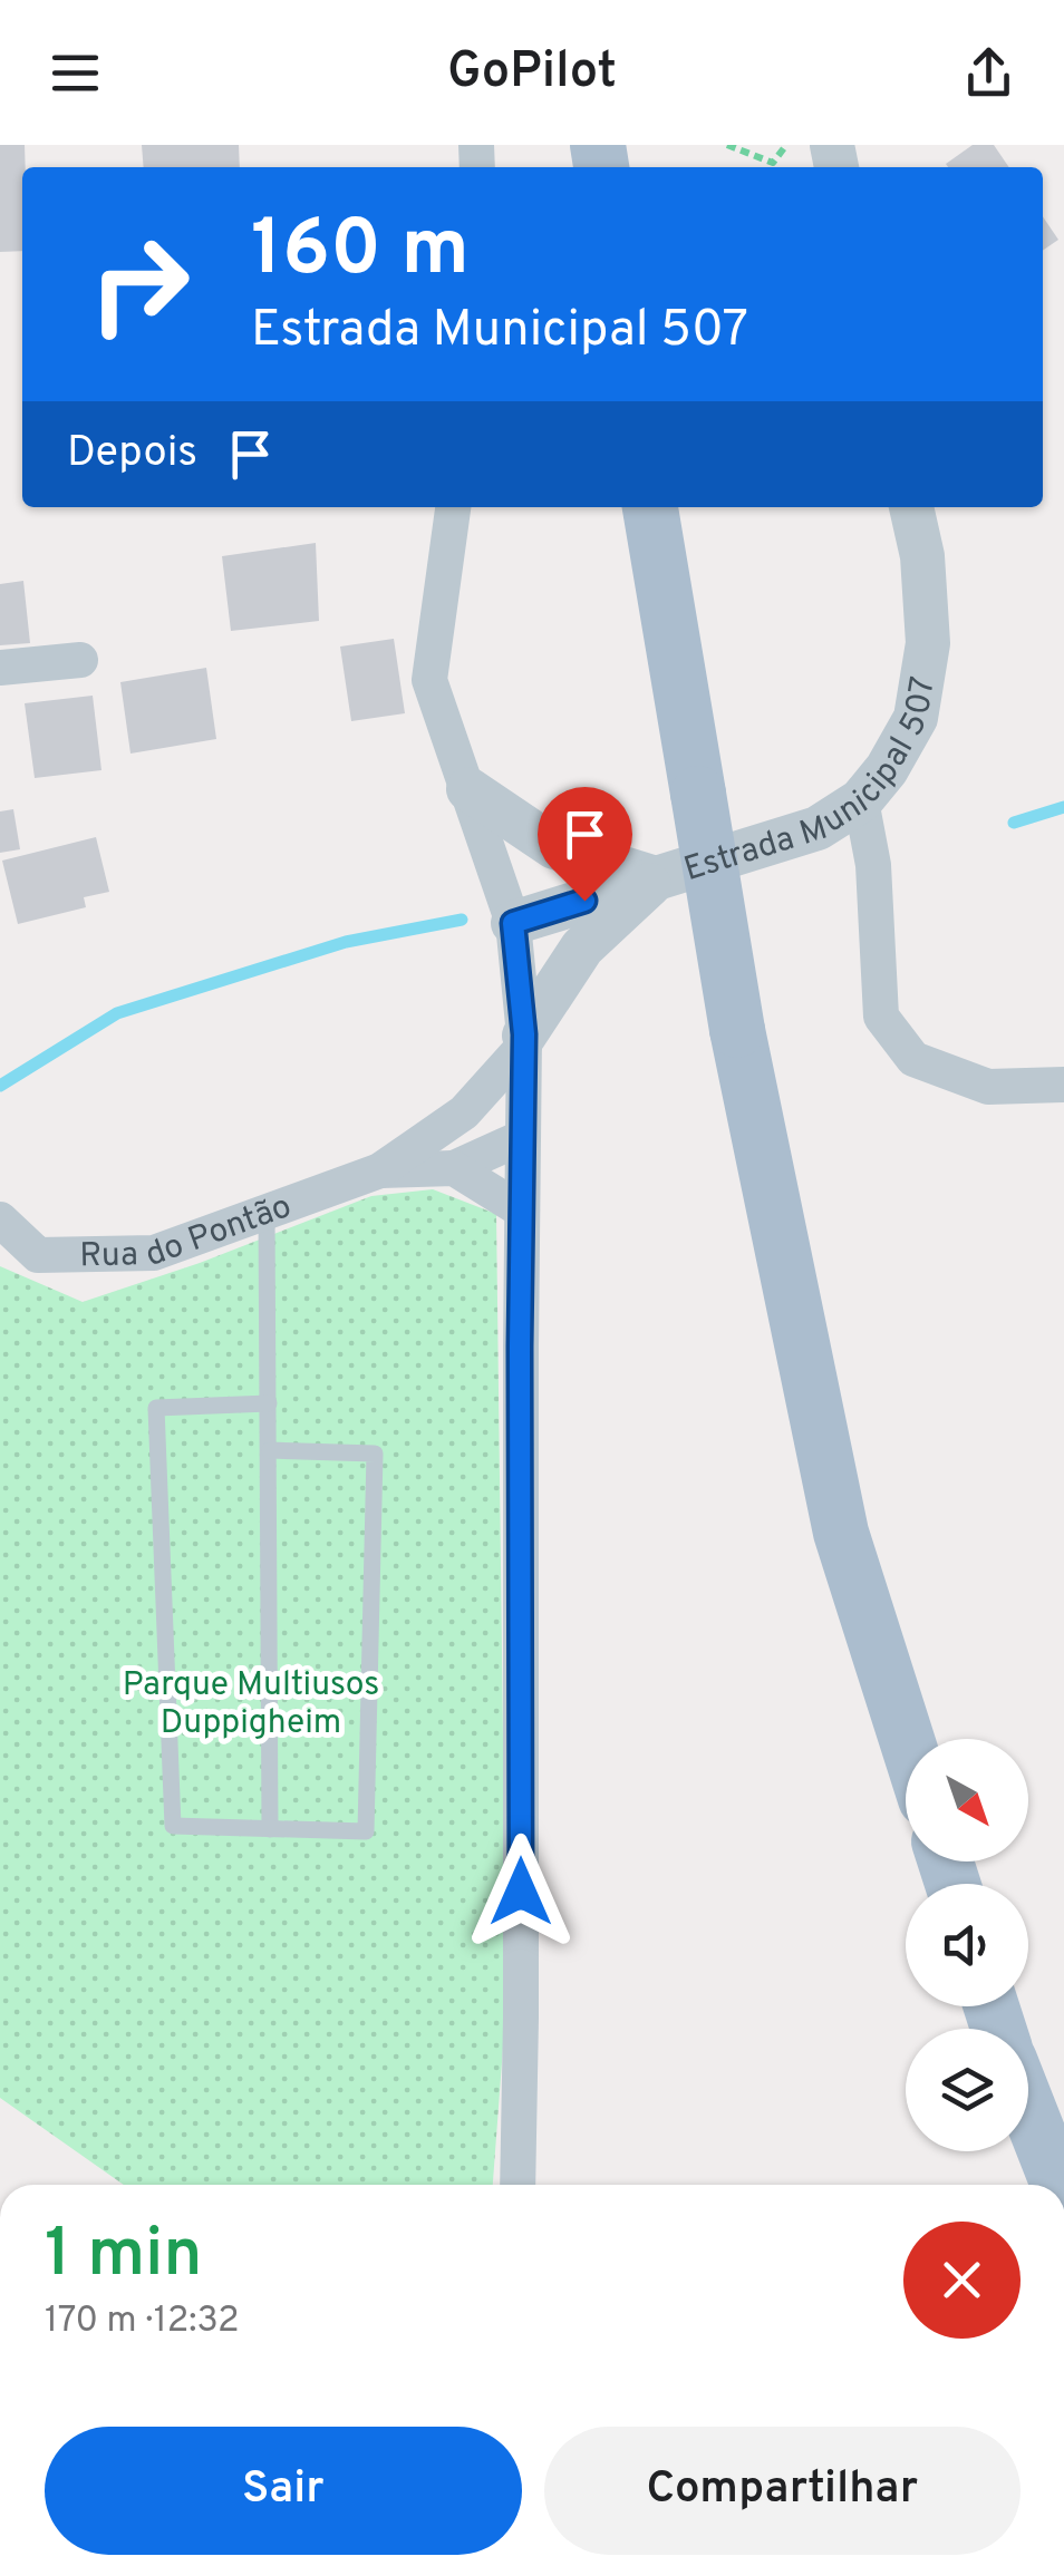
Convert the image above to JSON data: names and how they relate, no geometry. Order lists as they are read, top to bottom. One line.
{"streets":{"street":["Estrada Municipal 507","Rua do Pontão"]},"parks":["Parque Multiusos Duppigheim"],"north":"bottom right","page":{"header":"GoPilot","turn":["160 m","Estrada Municipal 507"],"then":"Depois","heading":["1 min","170 m · 12:32"],"buttons":["Sair","Compartilhar"]}}
